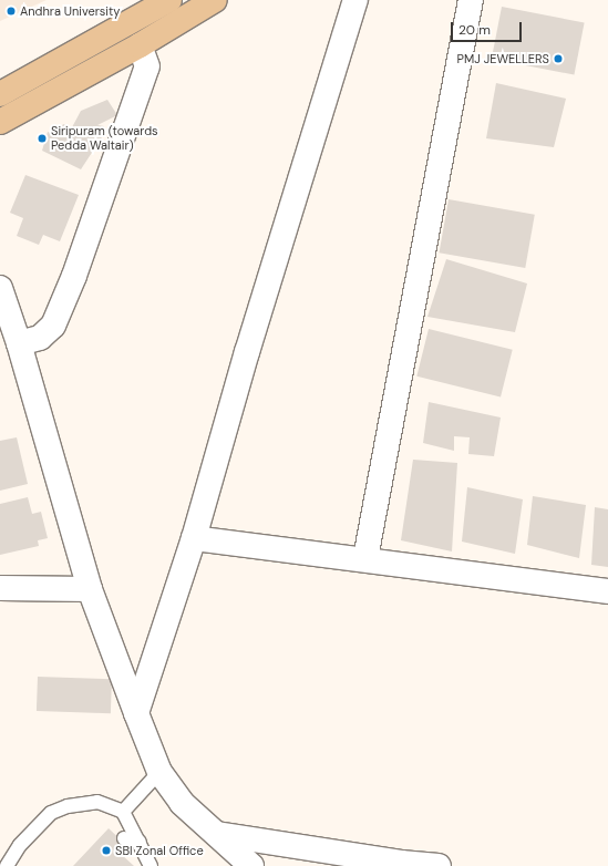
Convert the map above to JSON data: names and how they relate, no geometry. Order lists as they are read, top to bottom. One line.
{"places":["Andhra University","PMJ JEWELLERS","Siripuram (towards Pedda Waltair)","SBI Zonal Office"],"scale_bar":"20 m"}
